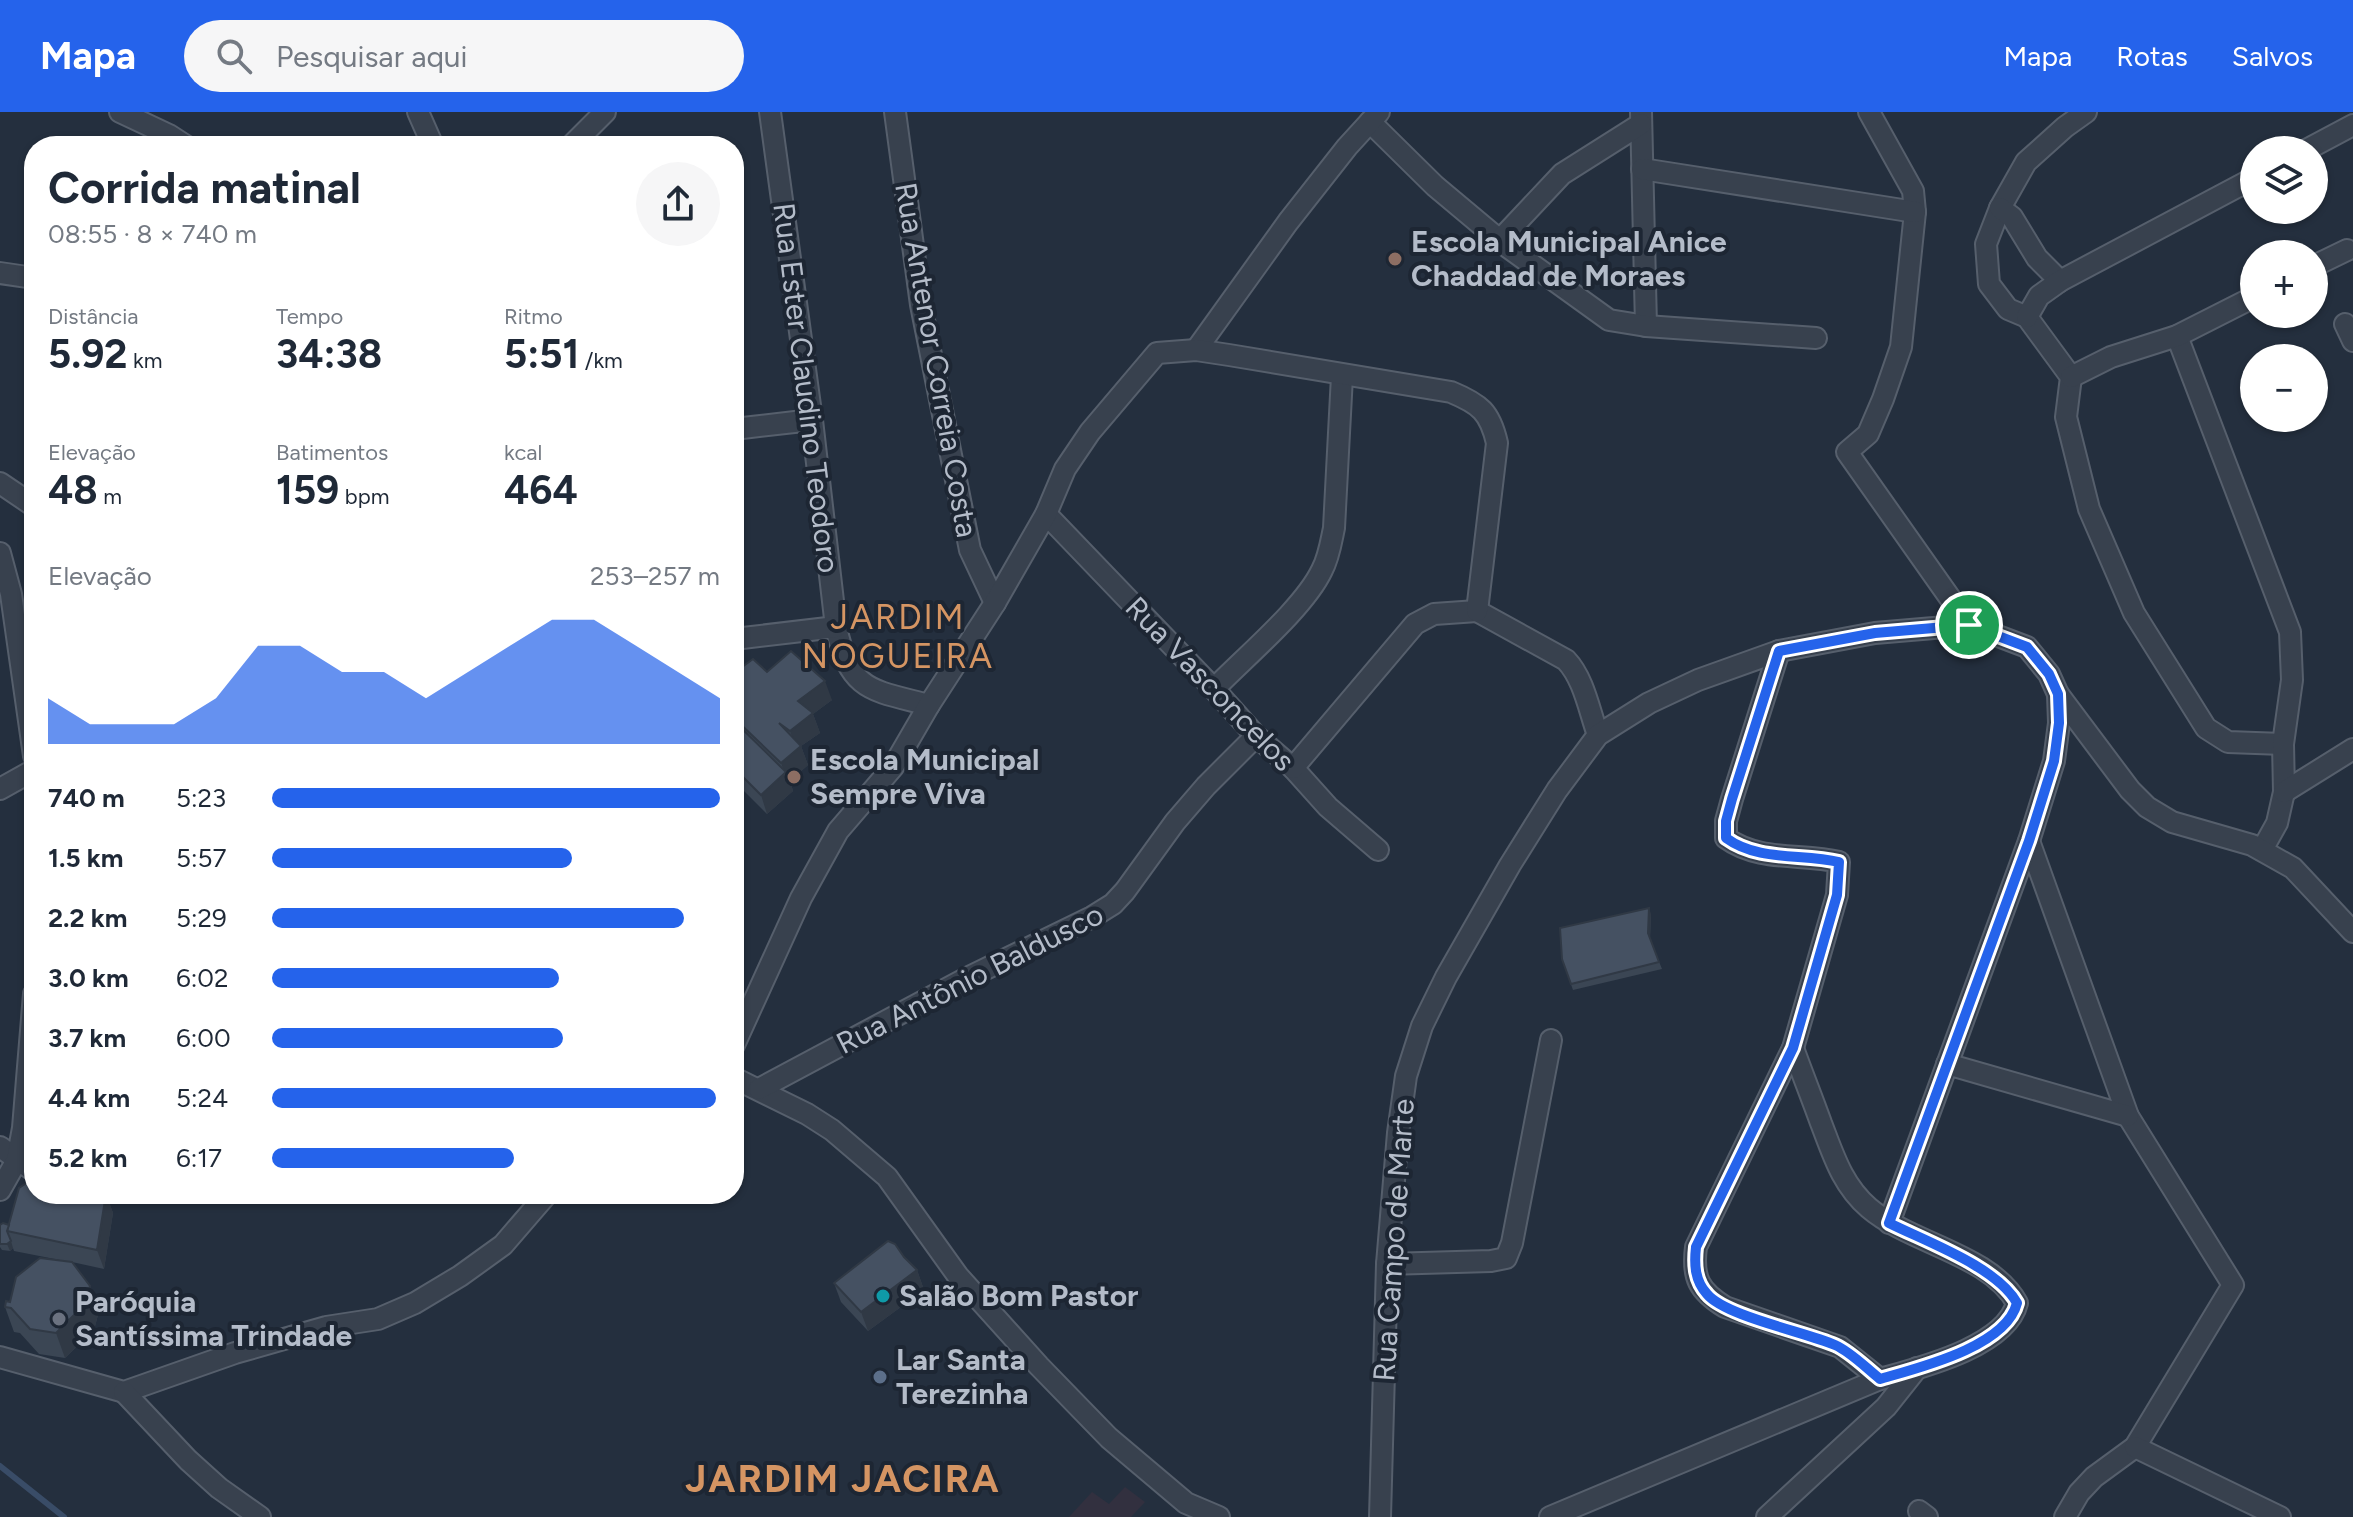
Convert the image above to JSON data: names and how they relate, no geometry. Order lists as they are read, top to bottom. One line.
{"streets":{"street":["Rua Antenor Correia Costa","Rua Ester Claudino Teodoro","Rua Vasconcelos","Rua Antônio Baldusco","Rua Campo de Marte"]},"crossings":[["Rua Vasconcelos","Rua Antônio Baldusco"]],"districts":["JARDIM NOGUEIRA","JARDIM JACIRA"],"places":["Escola Municipal Anice Chaddad de Moraes","Escola Municipal Sempre Viva","Salão Bom Pastor","Paróquia Santíssima Trindade","Lar Santa Terezinha"],"page":{"header":"Mapa","search":"Pesquisar aqui","nav":["Mapa","Rotas","Salvos"],"map_buttons":["+","−"],"heading":["Corrida matinal","08:55 · 8 × 740 m"],"stats":[["Distância","5.92 km"],["Tempo","34:38"],["Ritmo","5:51 /km"],["Elevação","48 m"],["Batimentos","159 bpm"],["kcal","464"]],"chart":["Elevação","253–257 m"],"list":[{"name":"740 m","note":"5:23"},{"name":"1.5 km","note":"5:57"},{"name":"2.2 km","note":"5:29"},{"name":"3.0 km","note":"6:02"},{"name":"3.7 km","note":"6:00"},{"name":"4.4 km","note":"5:24"},{"name":"5.2 km","note":"6:17"}]}}
